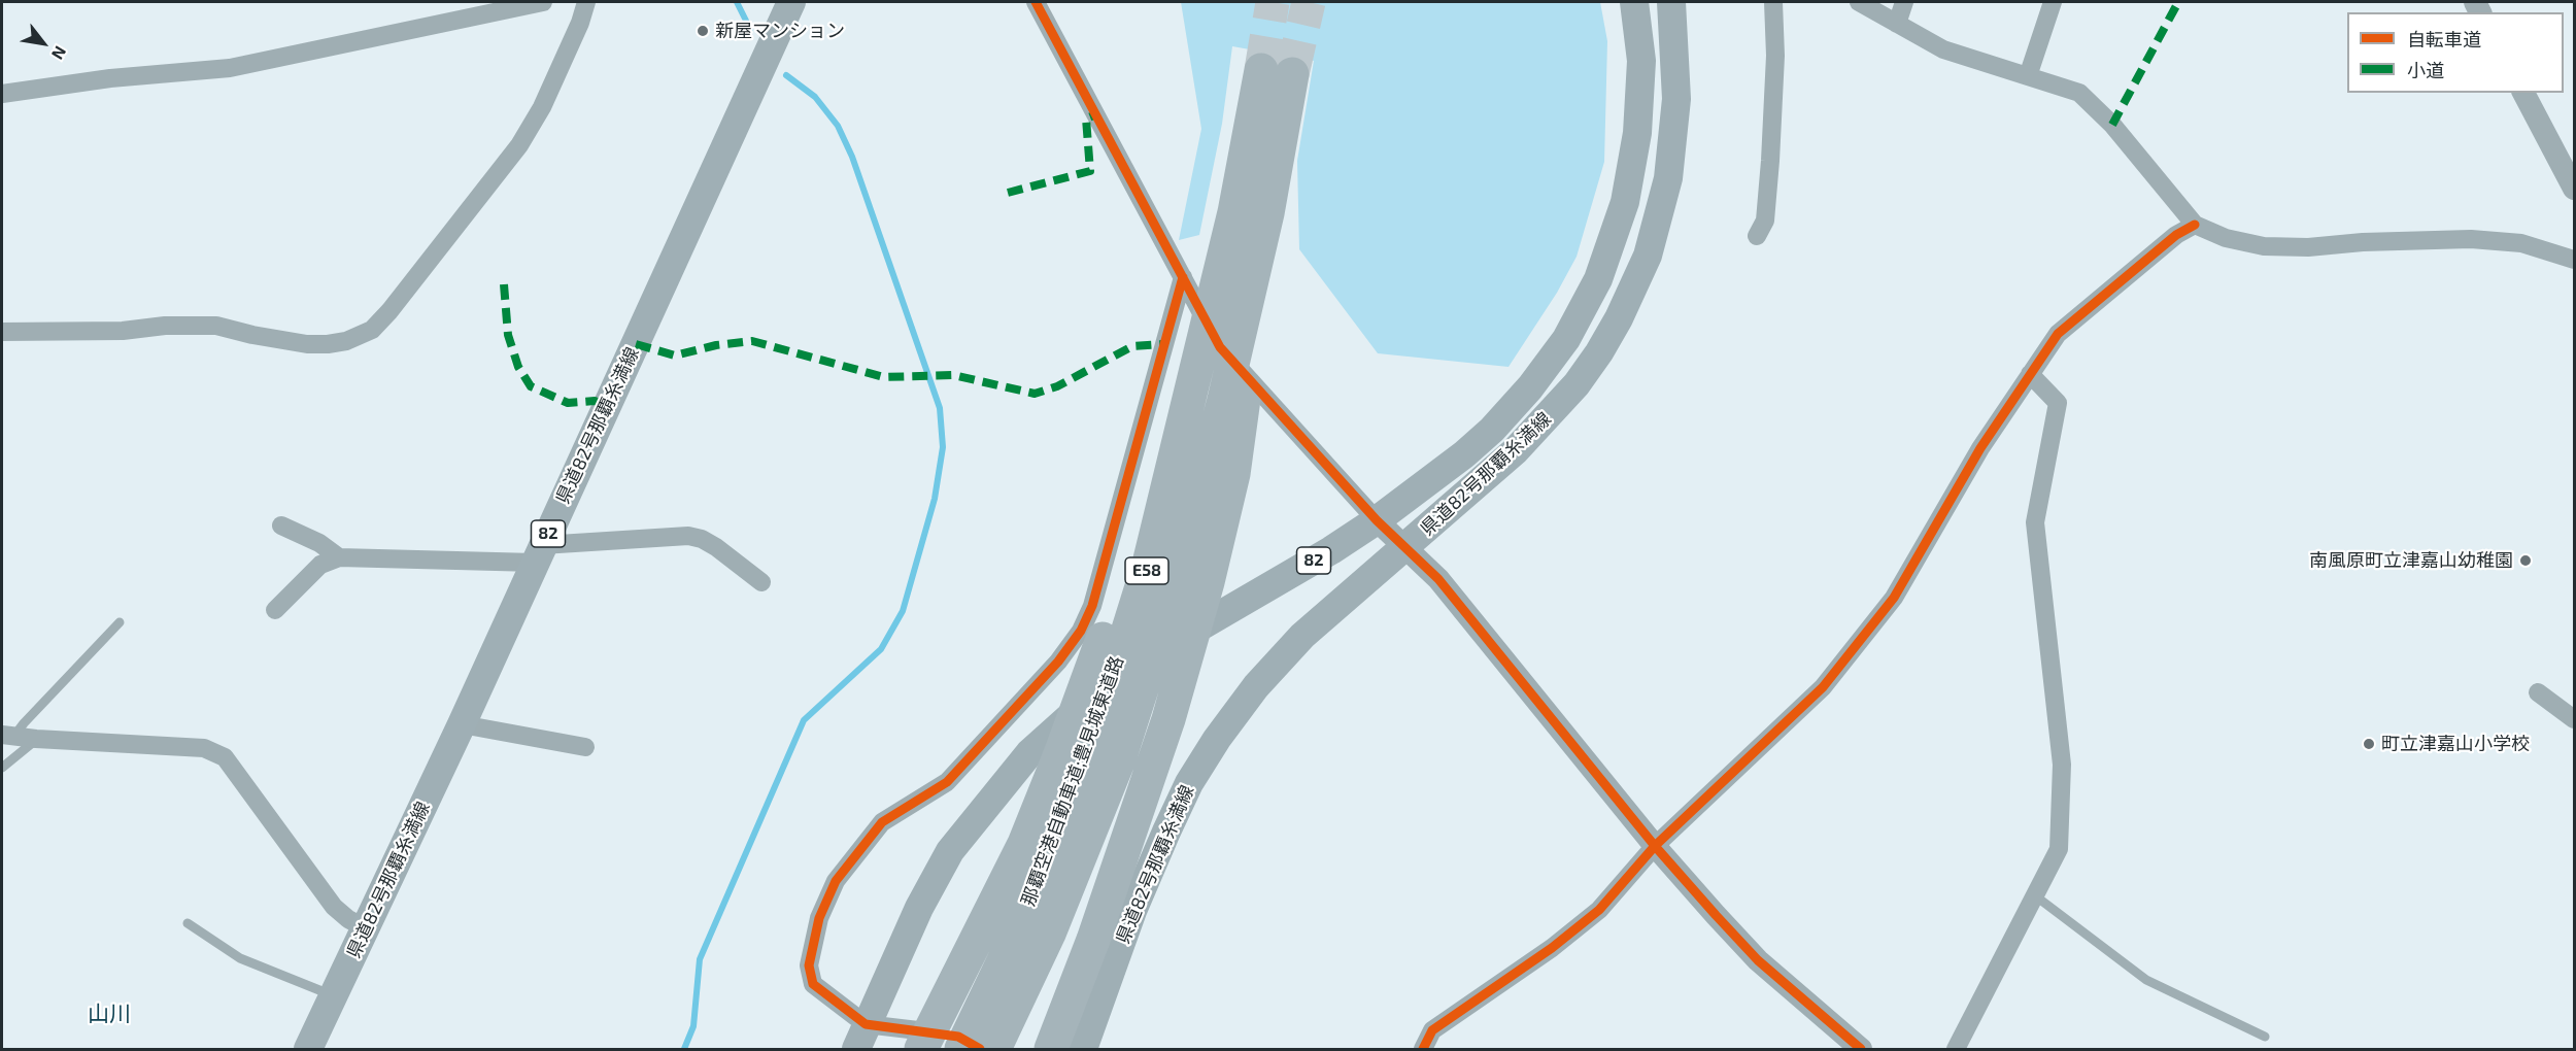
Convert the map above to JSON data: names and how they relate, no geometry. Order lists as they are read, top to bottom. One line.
{"streets":{"highway":["E58","那覇空港自動車道;豊見城東道路"],"main road":["県道82号那覇糸満線","82"]},"districts":["山川"],"places":["新屋マンション","南風原町立津嘉山幼稚園","町立津嘉山小学校"],"legend":["自転車道","小道"],"north":"bottom right"}
